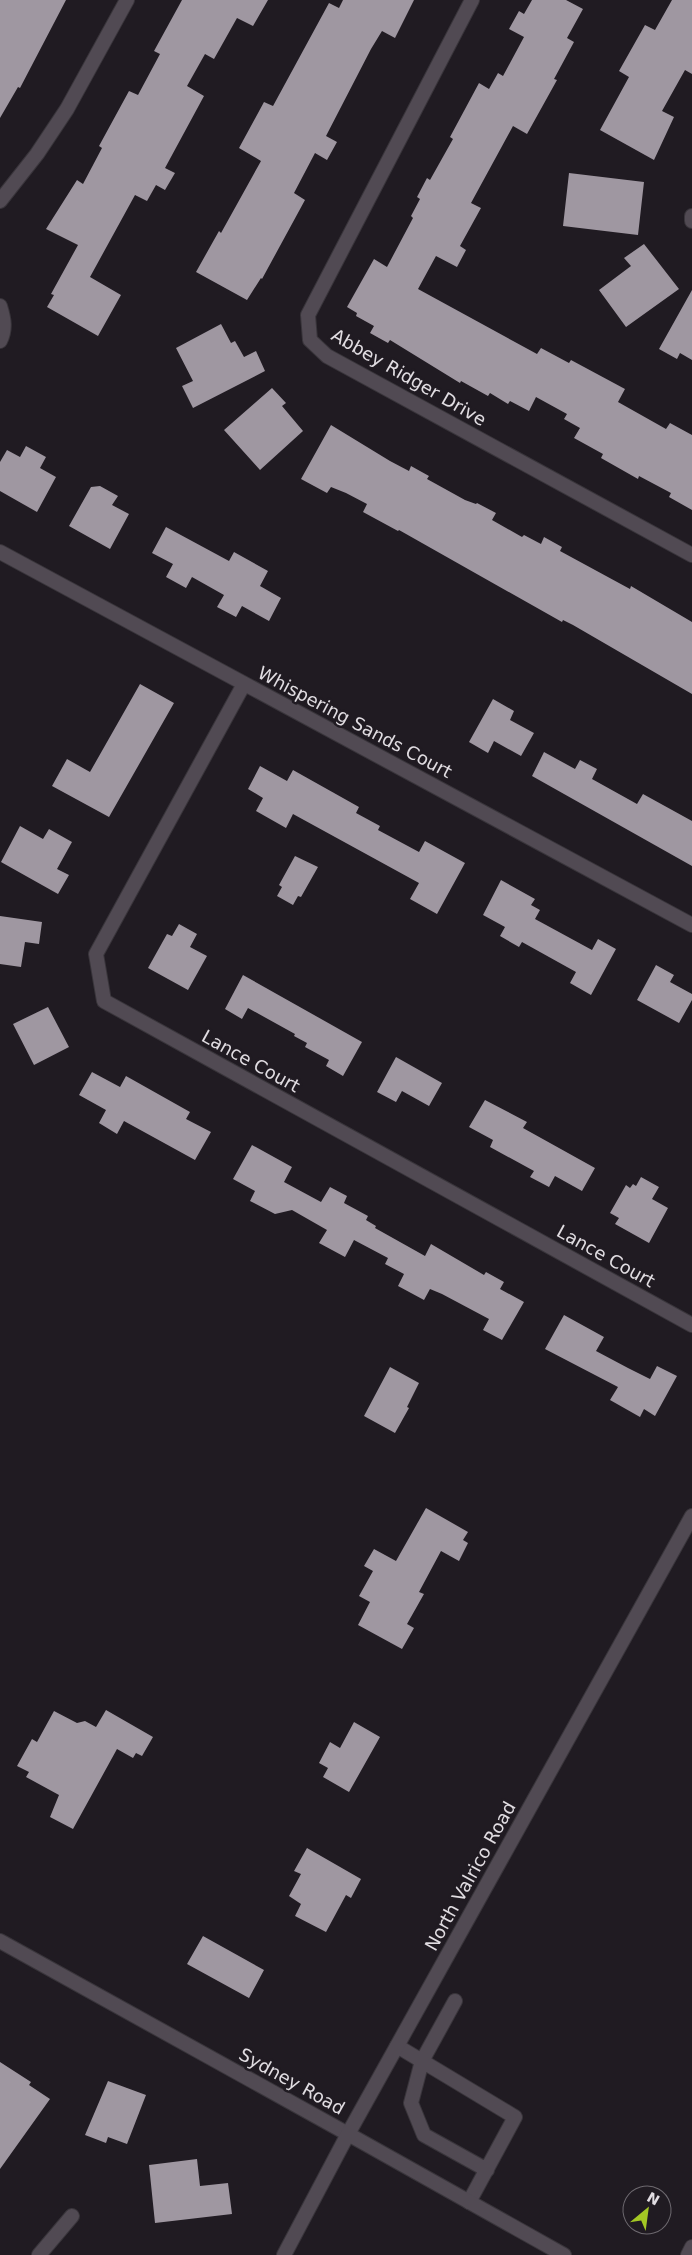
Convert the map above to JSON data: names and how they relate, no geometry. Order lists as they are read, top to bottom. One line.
{"streets":{"street":["Abbey Ridger Drive","Whispering Sands Court","Lance Court","North Valrico Road","Sydney Road"]},"crossings":[["Whispering Sands Court","Lance Court"],["North Valrico Road","Sydney Road"]],"north":"top right"}
